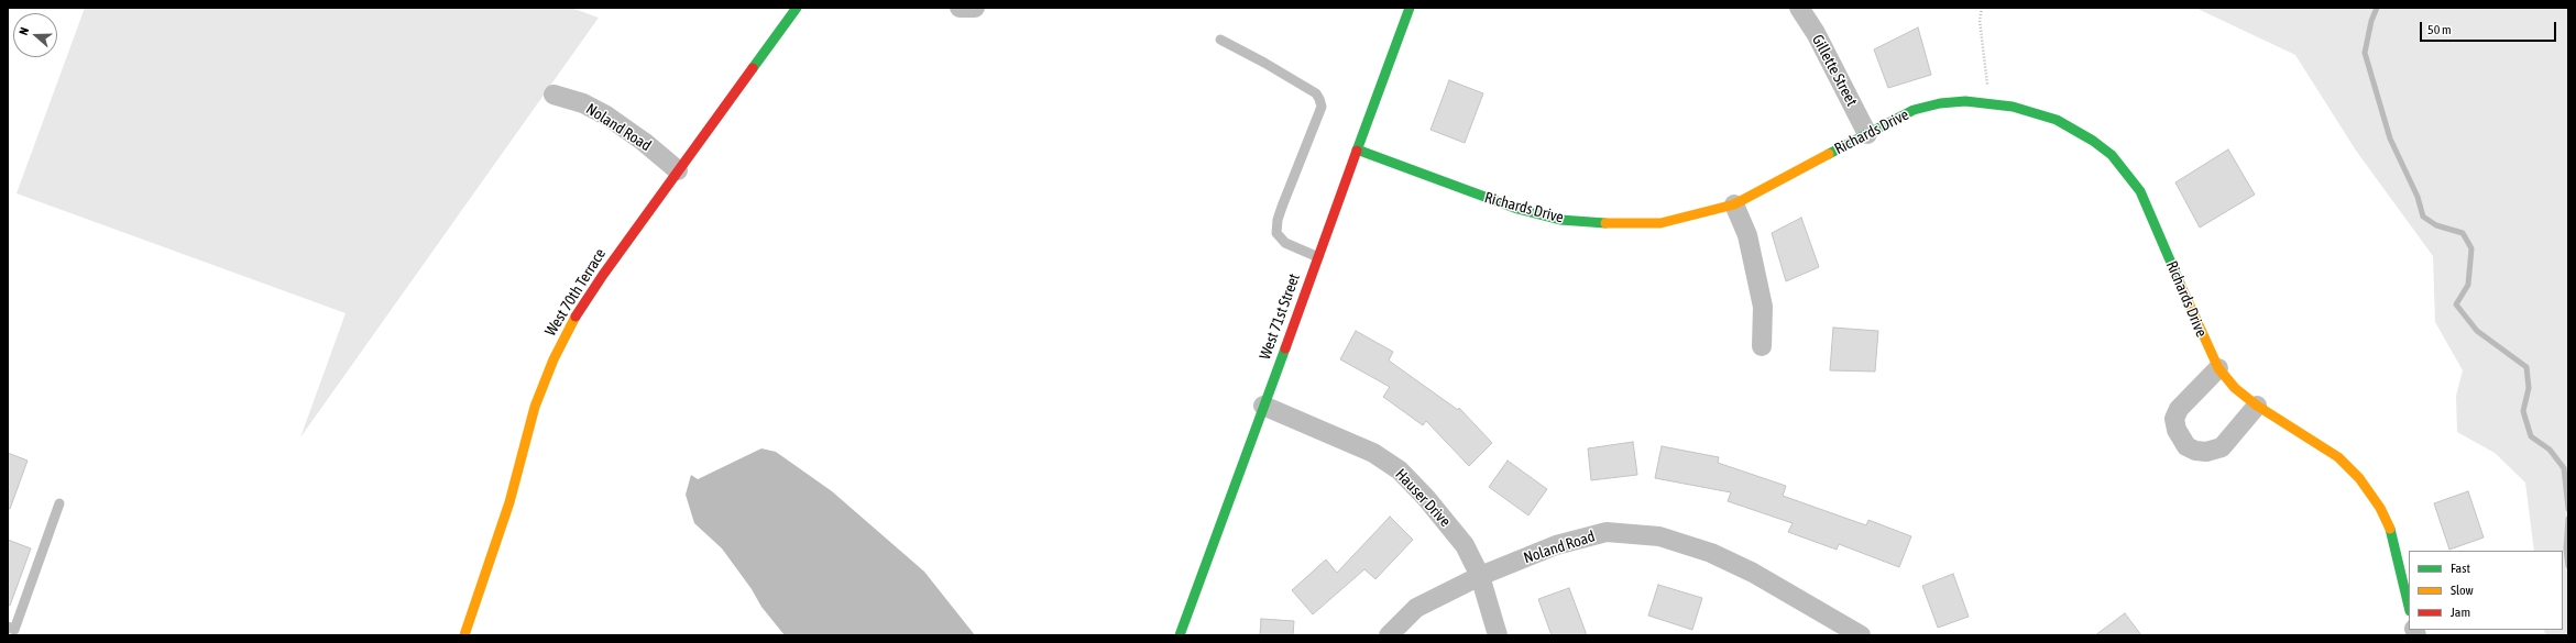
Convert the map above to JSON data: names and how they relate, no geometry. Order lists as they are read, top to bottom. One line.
{"streets":{"street":["Gillette Street","Noland Road","Richards Drive","West 70th Terrace","West 71st Street","Hauser Drive"]},"crossings":[["Gillette Street","Richards Drive"],["Noland Road","West 70th Terrace"],["Noland Road","Hauser Drive"],["Richards Drive","West 71st Street"],["West 71st Street","Hauser Drive"]],"legend":["Fast","Slow","Jam"],"scale_bar":"50 m","north":"left"}
